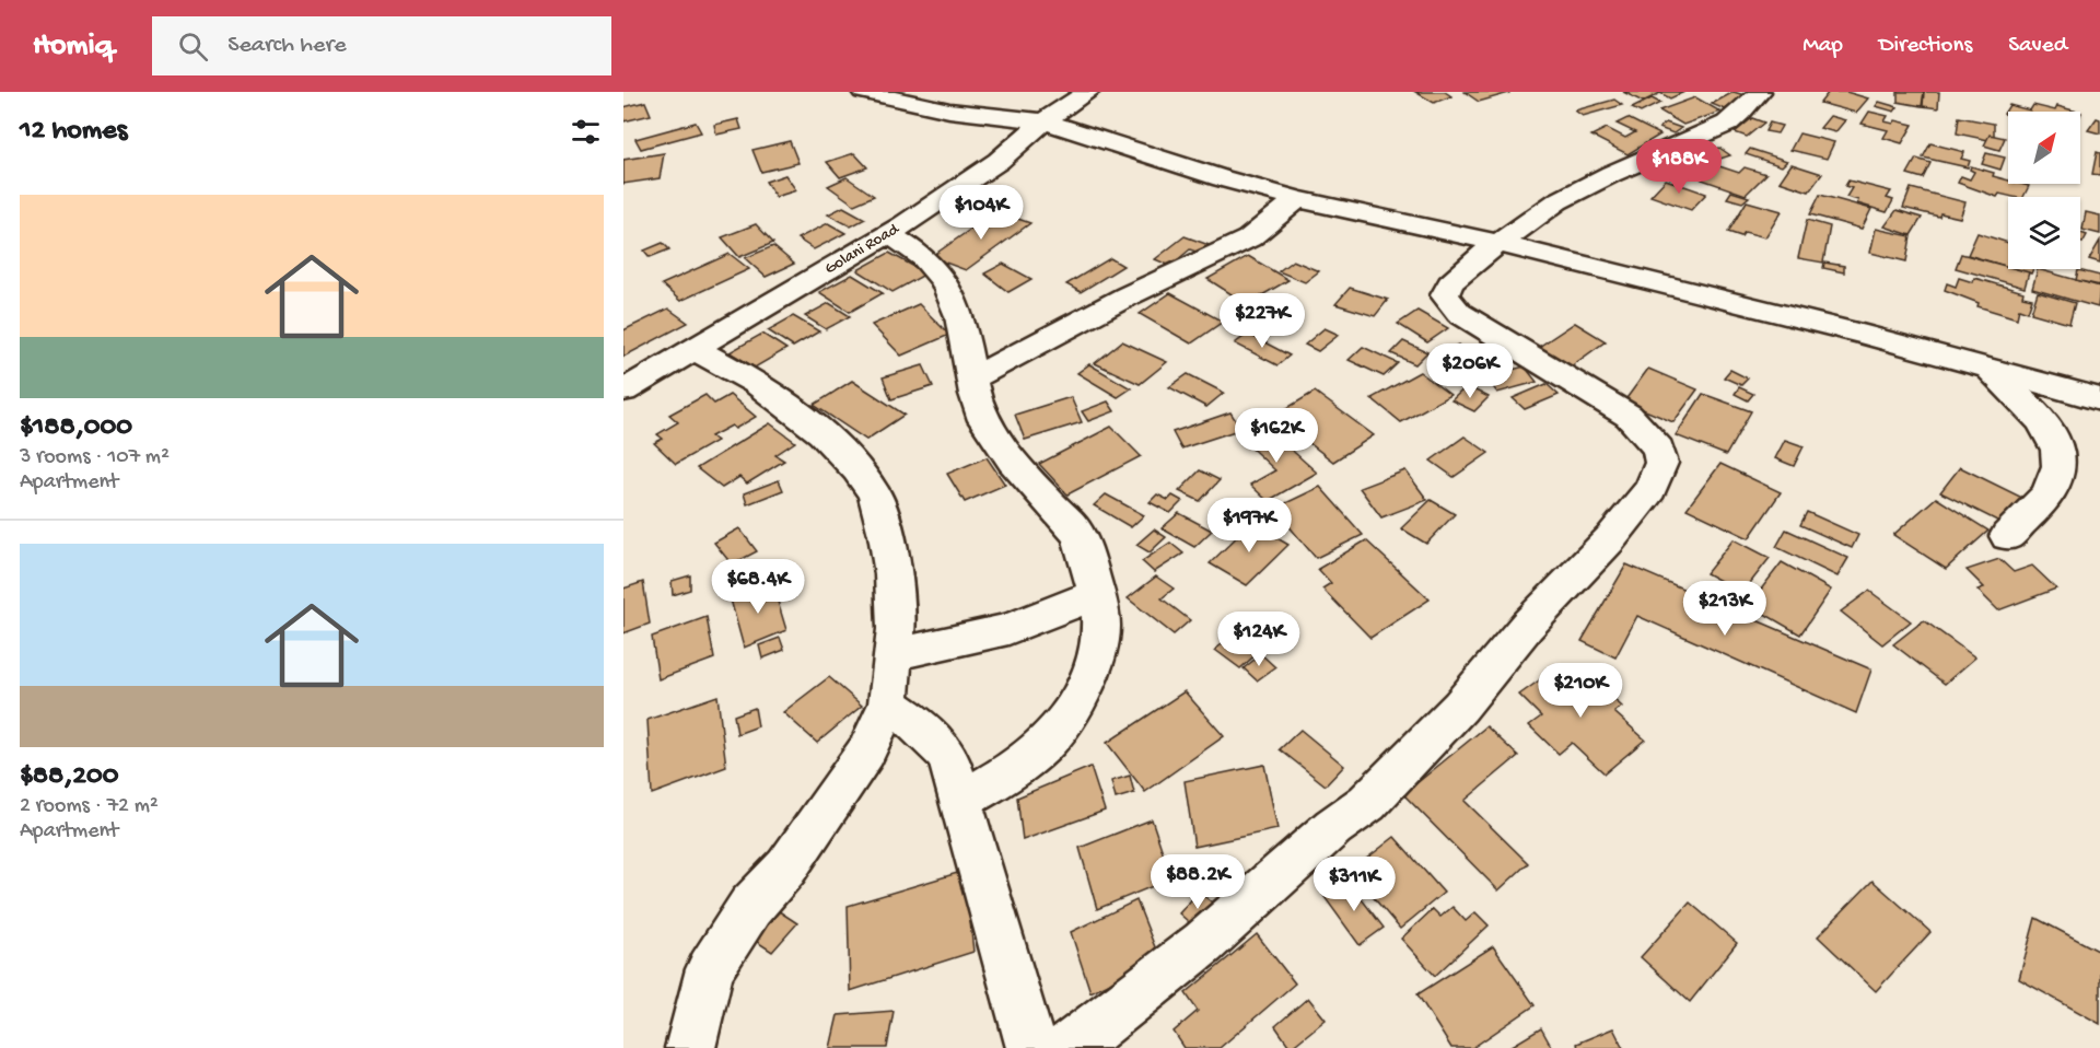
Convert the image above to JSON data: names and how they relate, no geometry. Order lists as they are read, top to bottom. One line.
{"streets":{"street":["Golani Road"]},"north":"top right","page":{"header":"Homiq","search":"Search here","nav":["Map","Directions","Saved"],"heading":"12 homes","price":["$188K","$104K","$227K","$206K","$162K","$197K","$68.4K","$213K","$124K","$210K","$88.2K","$311K"],"list":[{"name":"$188,000","note":"3 rooms · 107 m² · Apartment"},{"name":"$88,200","note":"2 rooms · 72 m² · Apartment"}]}}
